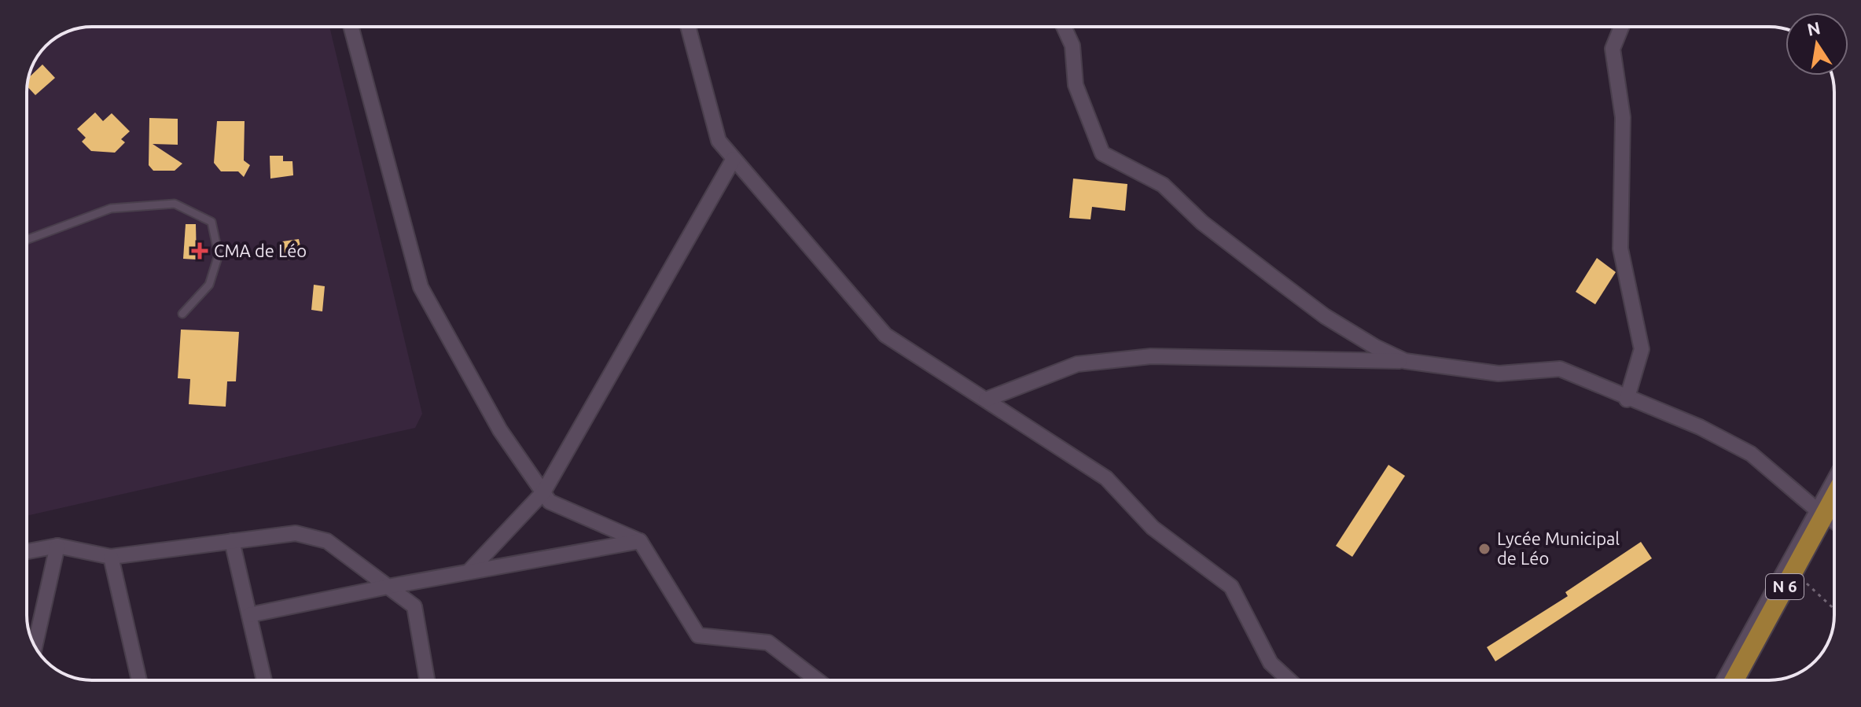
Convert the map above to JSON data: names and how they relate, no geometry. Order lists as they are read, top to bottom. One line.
{"streets":{"main road":["N 6"]},"places":{"health":["CMA de Léo"],"other":["Lycée Municipal de Léo"]},"north":"top"}
